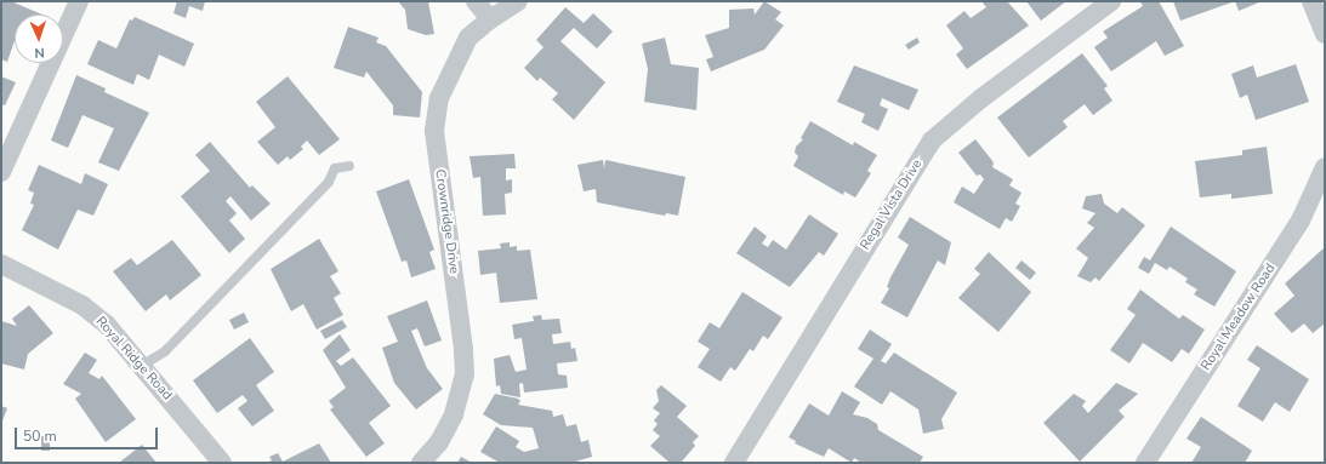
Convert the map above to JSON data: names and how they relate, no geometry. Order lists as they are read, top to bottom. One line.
{"streets":{"street":["Regal Vista Drive","Crownridge Drive","Royal Meadow Road","Royal Ridge Road"]},"scale_bar":"50 m","north":"bottom"}
